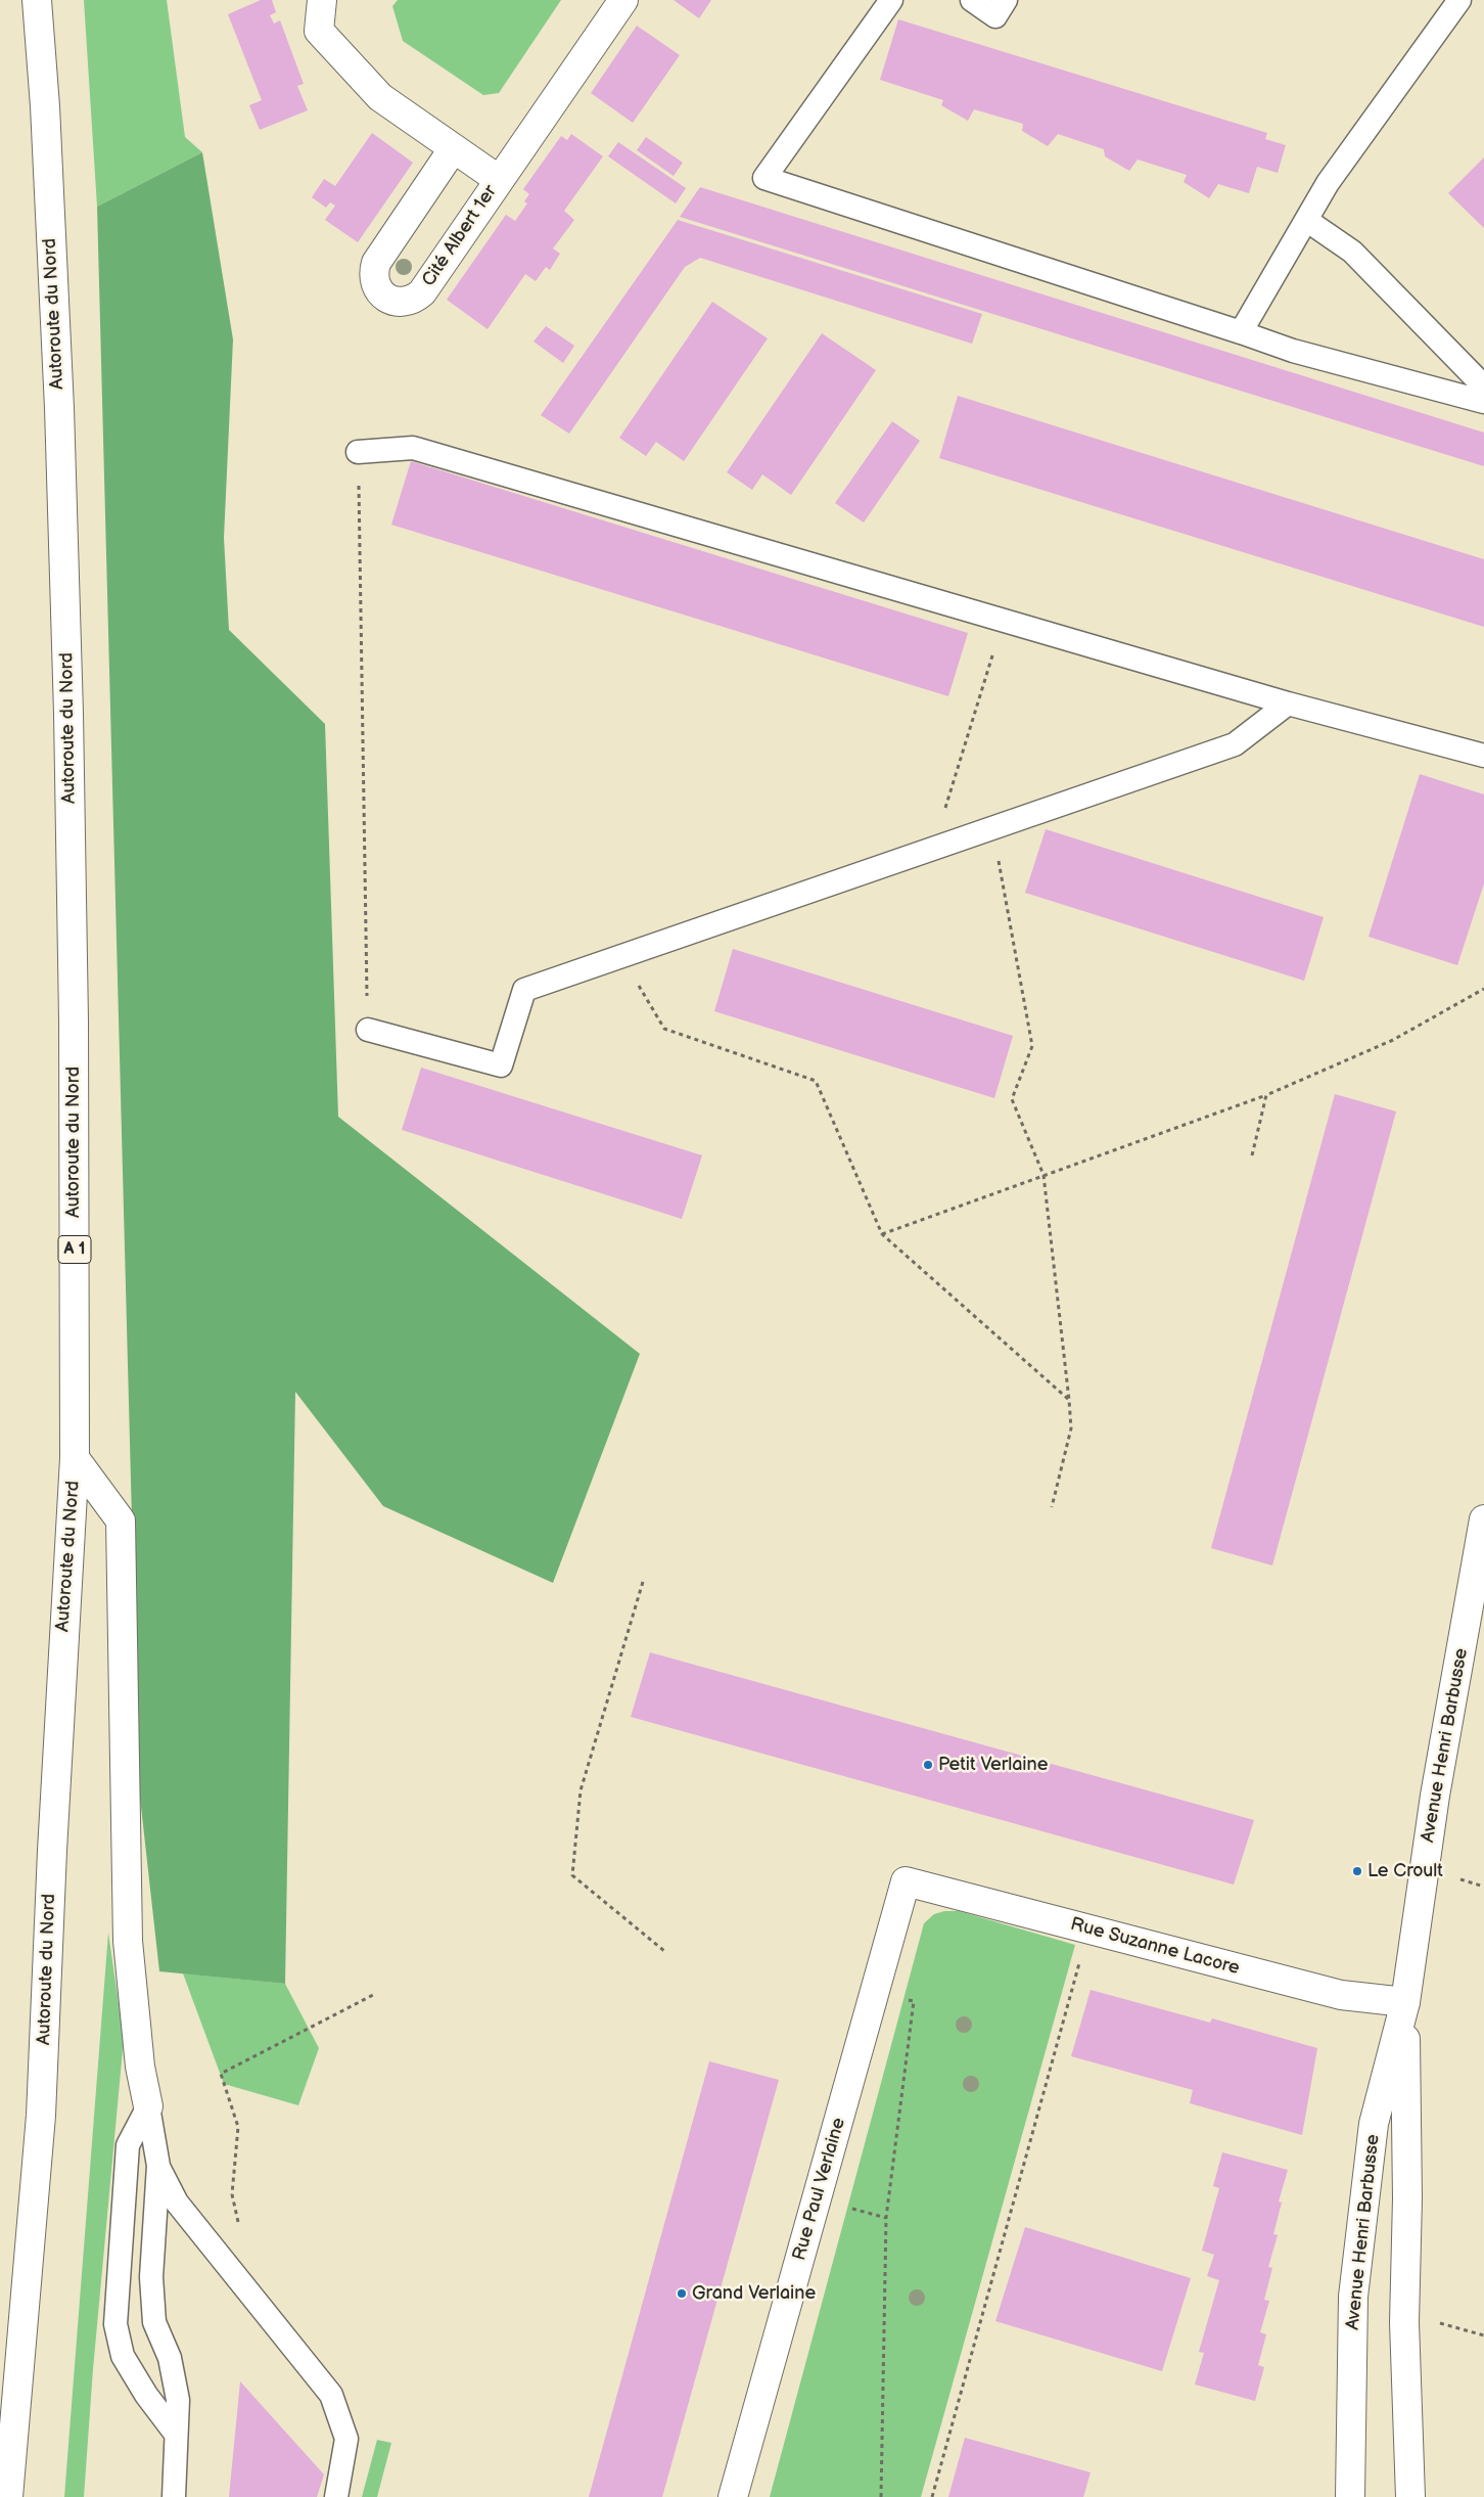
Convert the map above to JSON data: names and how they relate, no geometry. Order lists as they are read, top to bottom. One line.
{"streets":{"main road":["Cité Albert 1er","Autoroute du Nord","A 1","Avenue Henri Barbusse","Rue Suzanne Lacore","Rue Paul Verlaine"]},"crossings":[["Avenue Henri Barbusse","Rue Suzanne Lacore"],["Rue Suzanne Lacore","Rue Paul Verlaine"]],"places":["Petit Verlaine","Le Croult","Grand Verlaine"]}
